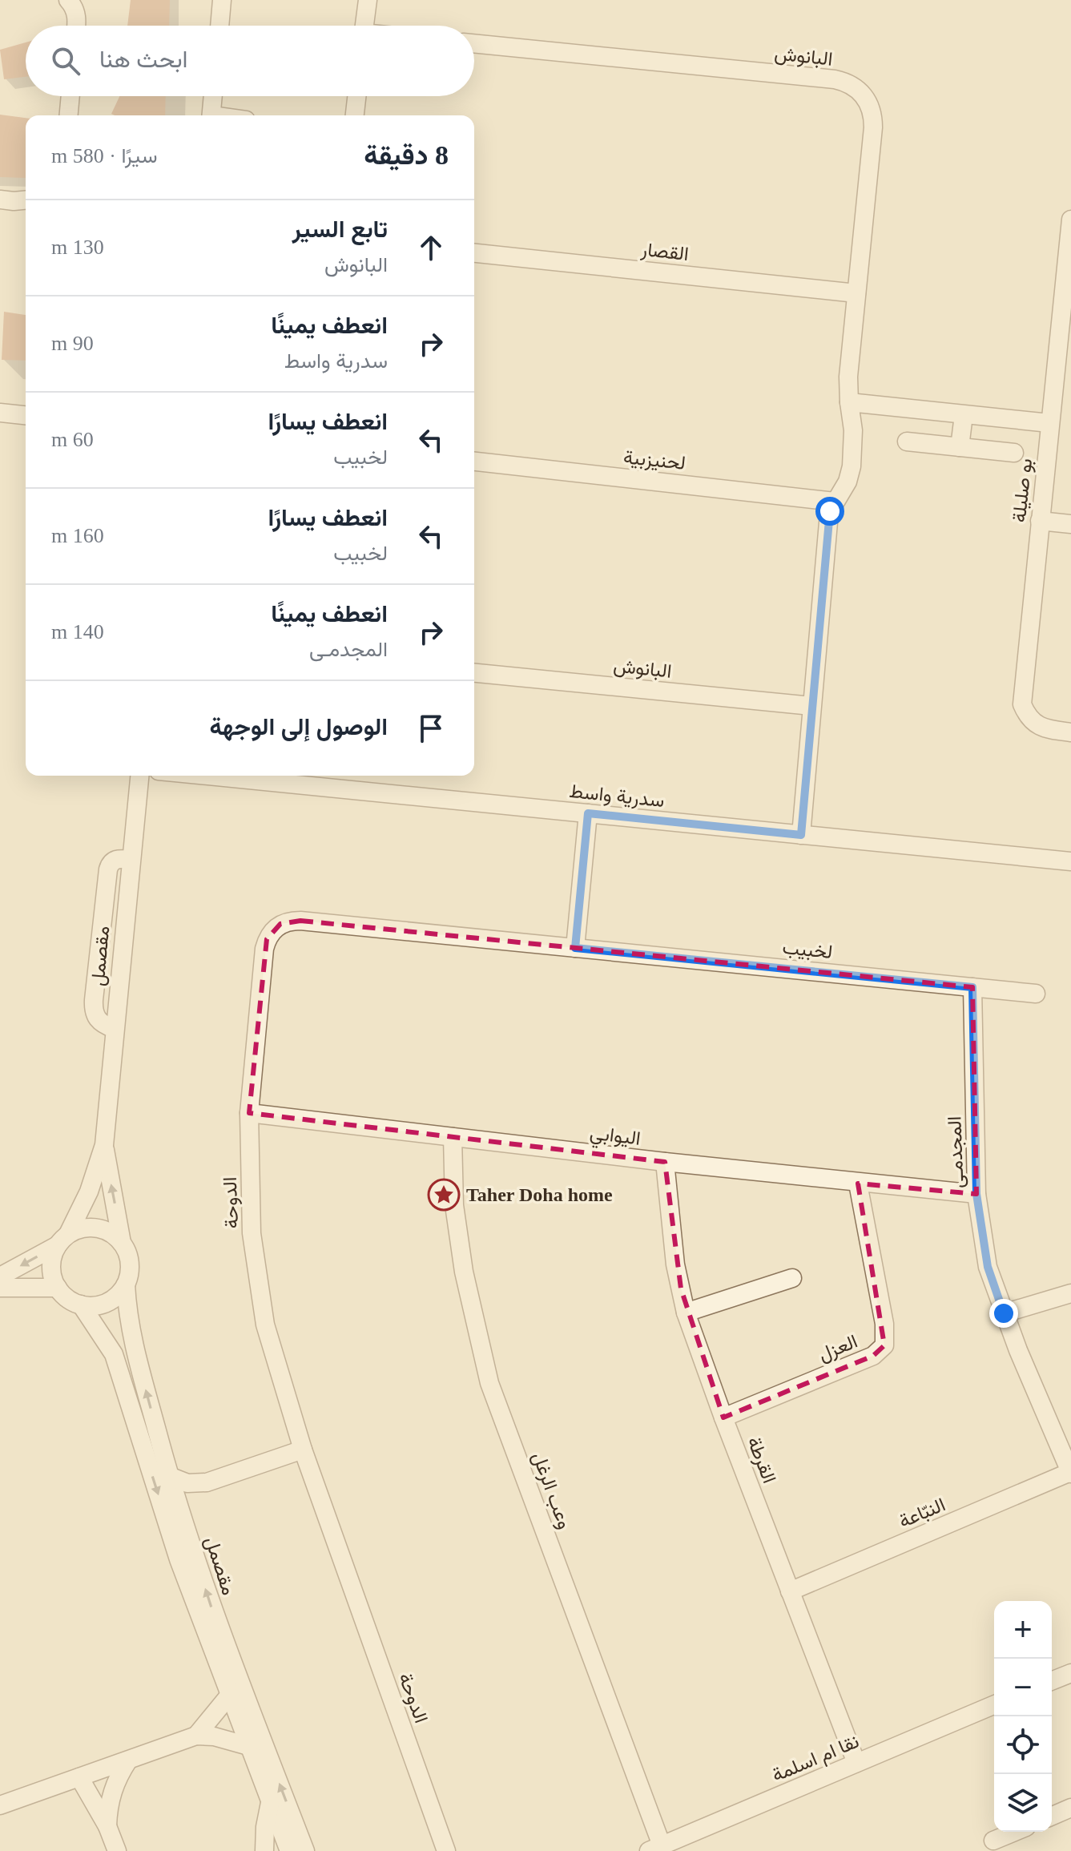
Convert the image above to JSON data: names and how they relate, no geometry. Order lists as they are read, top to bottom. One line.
{"streets":{"street":["البانوش","القصار","لحنيزبية","بو صليلة","سدرية واسط","لخبيب","مقصمل","اليوابي","المجدمـى","الدوحة","العزل","القرطة","وعب الرغل","النبّاعة","نقا ام اسلمة"]},"crossings":[["البانوش","القصار"],["البانوش","لحنيزبية"],["البانوش","سدرية واسط"],["لخبيب","المجدمـى"],["لخبيب","الدوحة"],["اليوابي","المجدمـى"],["اليوابي","الدوحة"],["اليوابي","العزل"],["اليوابي","القرطة"],["اليوابي","وعب الرغل"],["المجدمـى","النبّاعة"],["العزل","القرطة"],["القرطة","النبّاعة"],["القرطة","نقا ام اسلمة"],["وعب الرغل","نقا ام اسلمة"]],"places":{"place":["Taher Doha home"]},"page":{"search":"ابحث هنا","heading":["8 دقيقة","سيرًا · 580 m"],"list":[["تابع السير","البانوش","130 m"],["انعطف يمينًا","سدرية واسط","90 m"],["انعطف يسارًا","لخبيب","60 m"],["انعطف يسارًا","لخبيب","160 m"],["انعطف يمينًا","المجدمـى","140 m"],"الوصول إلى الوجهة"],"map_buttons":["+","−"]}}
